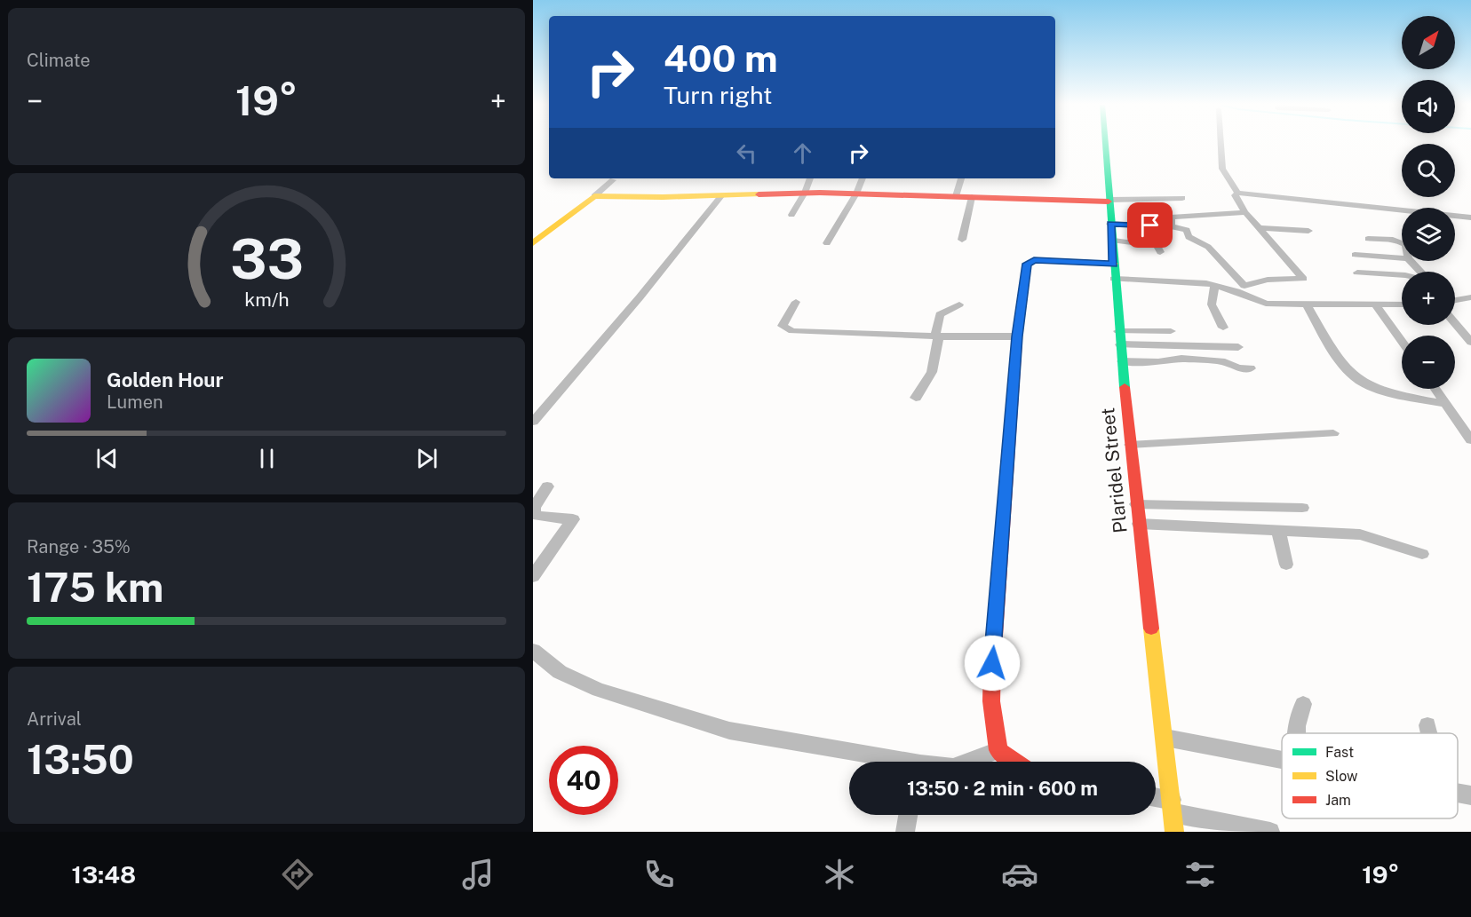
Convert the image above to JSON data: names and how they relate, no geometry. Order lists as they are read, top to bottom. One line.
{"streets":{"street":["Plaridel Street"]},"legend":["Fast","Slow","Jam"],"north":"top right","page":{"tile":["Climate",["Range · 35%","175 km"],["Arrival","13:50"]],"map_buttons":["+","−"],"turn":["400 m","Turn right"],"heat":["−","19°","+"],"song":["Golden Hour","Lumen"],"limit":"40","trip":"13:50 · 2 min · 600 m","tabs":["13:48","19°"],"gauge":["33","km/h"]}}
